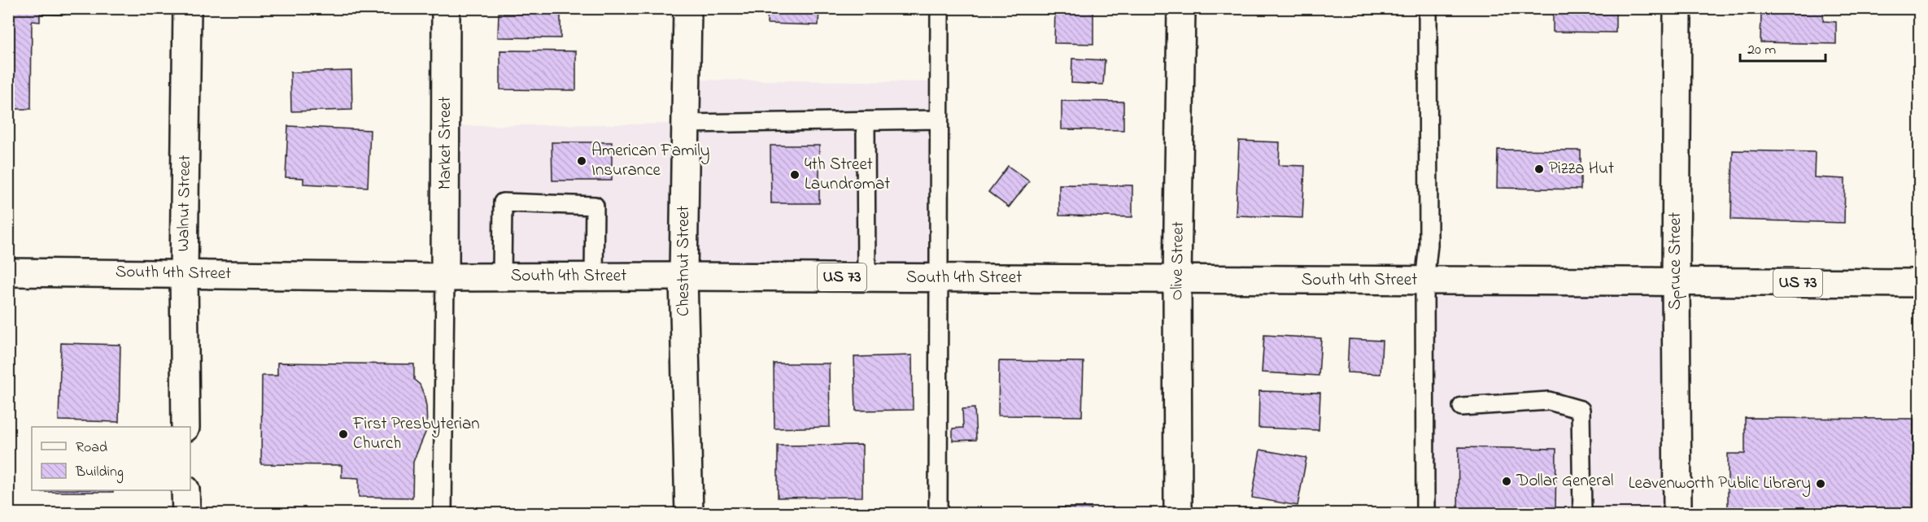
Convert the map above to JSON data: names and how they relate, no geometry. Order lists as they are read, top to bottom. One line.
{"streets":{"main road":["Market Street","Walnut Street","Chestnut Street","Olive Street","Spruce Street","South 4th Street","US 73"]},"crossings":[["Market Street","South 4th Street"],["Walnut Street","South 4th Street"],["Chestnut Street","South 4th Street"],["Olive Street","South 4th Street"],["Spruce Street","South 4th Street"]],"places":["American Family Insurance","Pizza Hut","4th Street Laundromat","First Presbyterian Church","Dollar General","Leavenworth Public Library"],"legend":["Road","Building"],"scale_bar":"20 m"}
